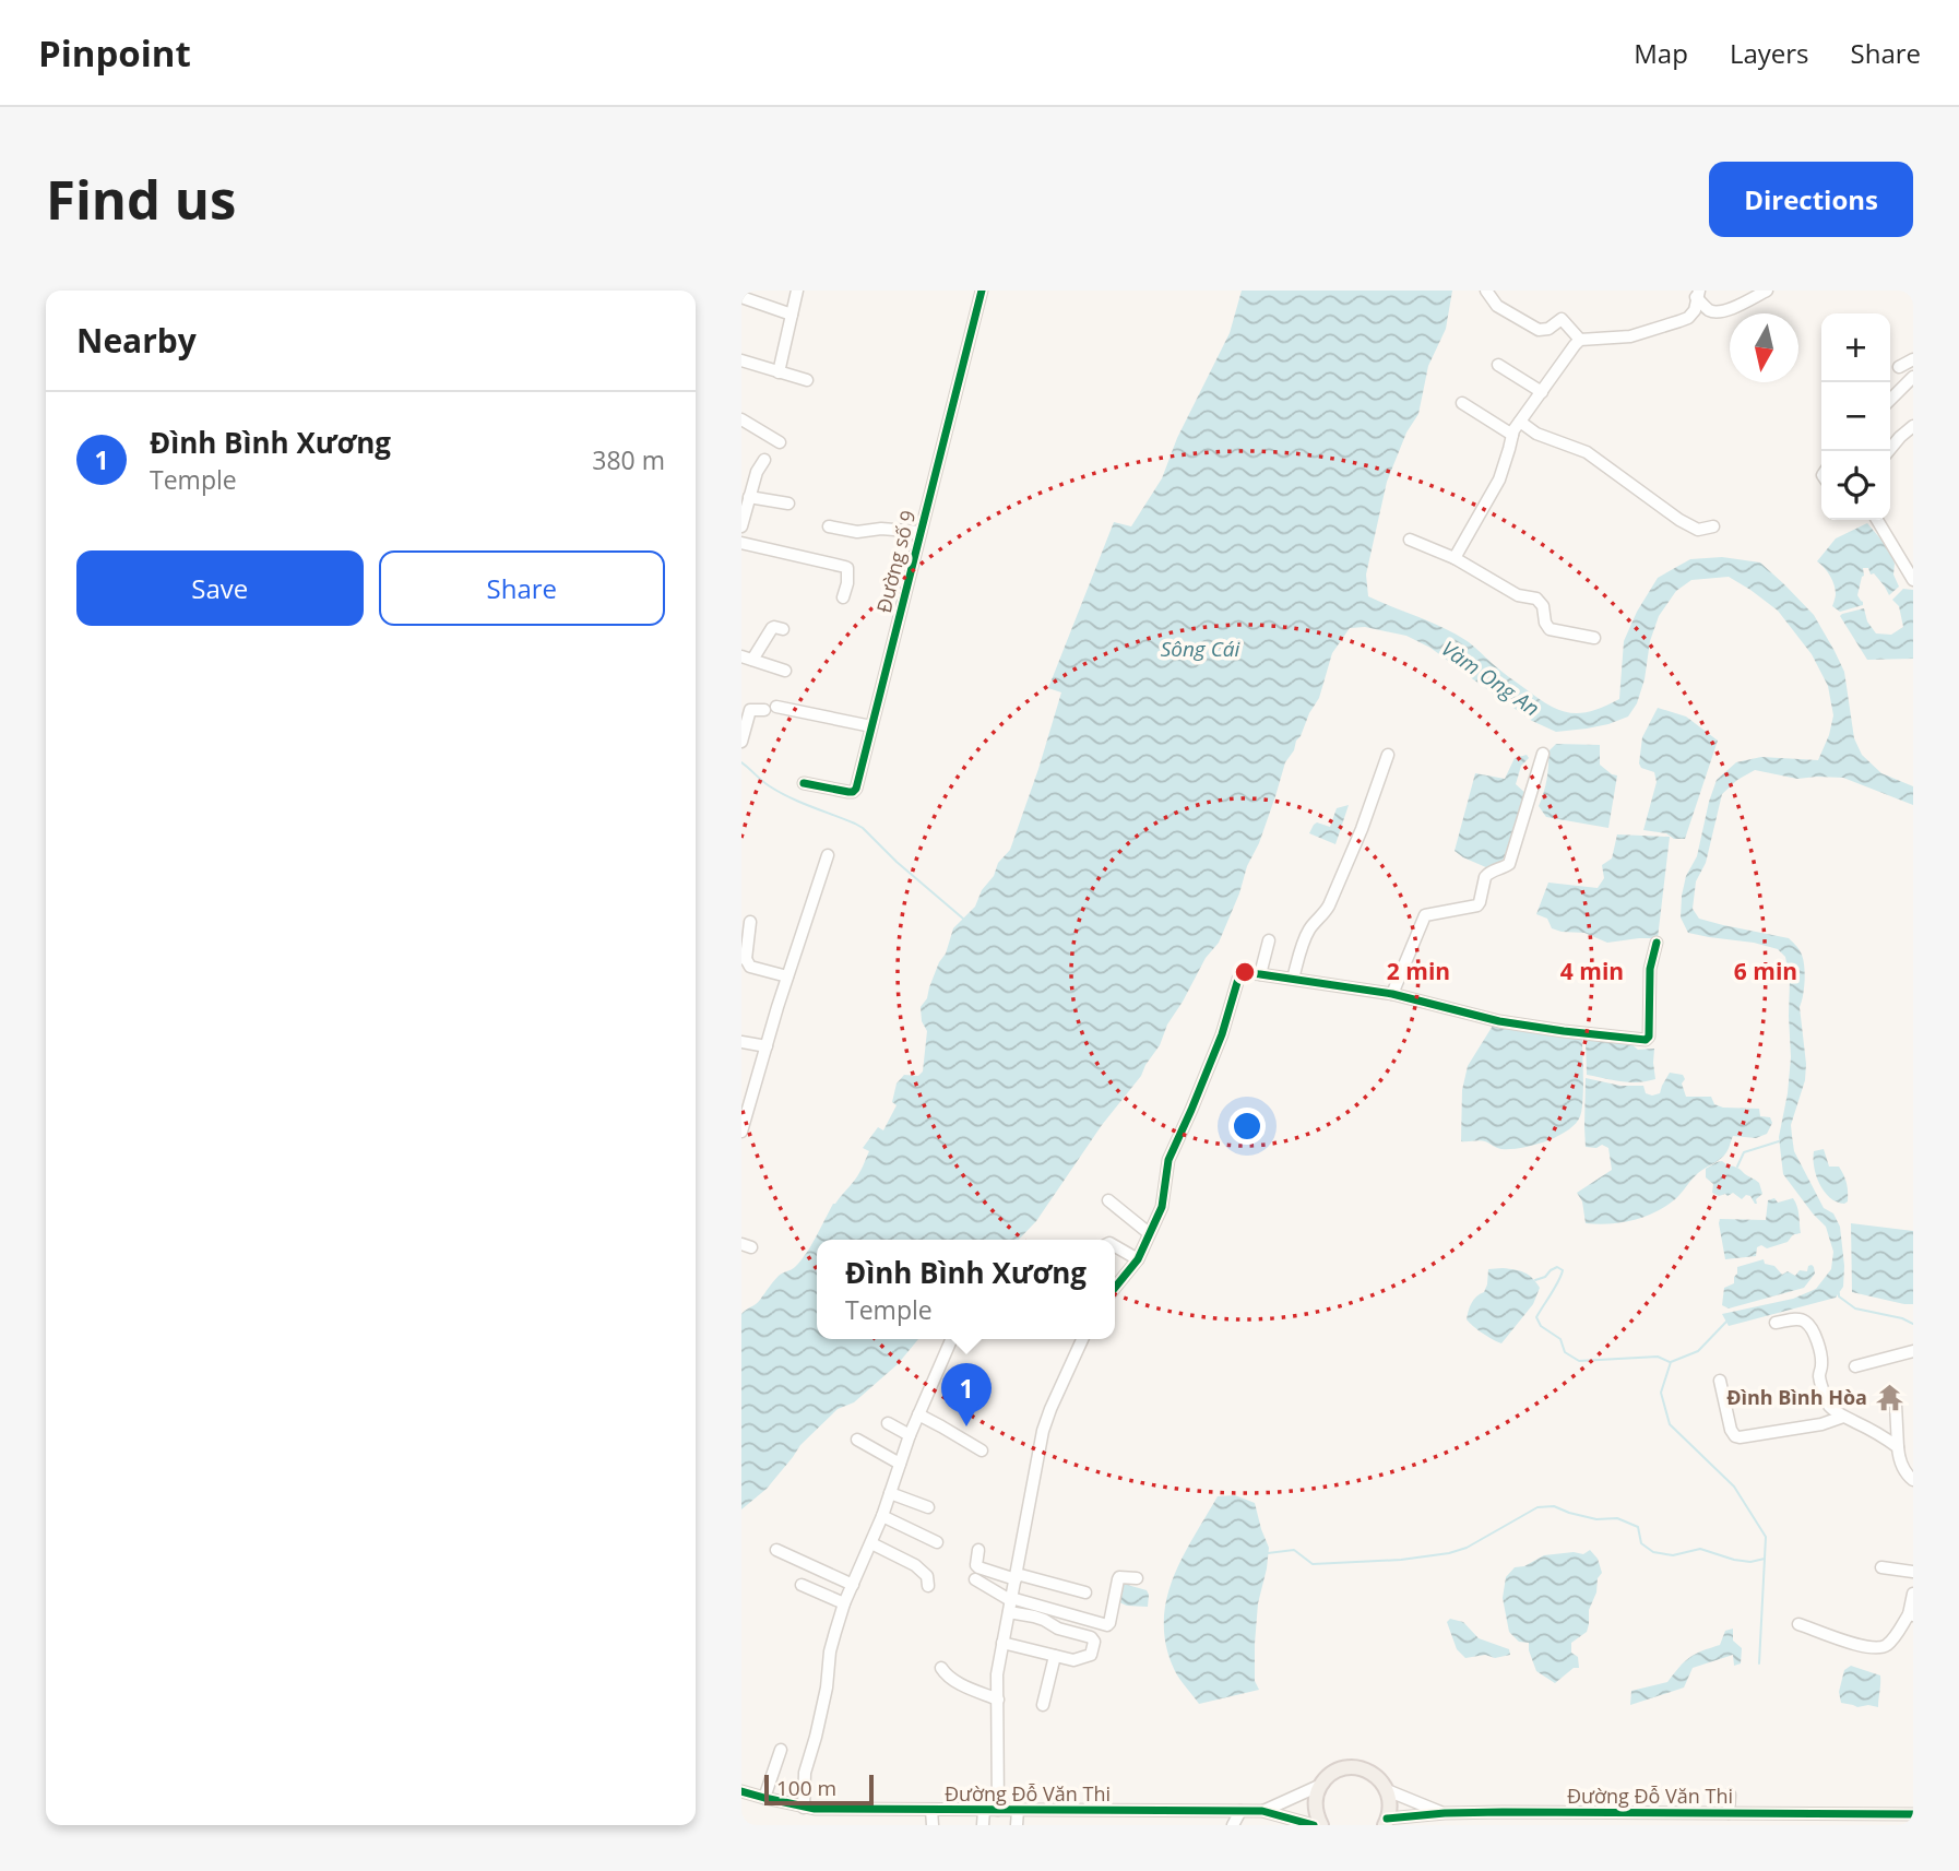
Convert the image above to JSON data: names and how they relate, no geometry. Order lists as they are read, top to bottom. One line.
{"streets":{"street":["Đường số 9","Đường Đỗ Văn Thi"]},"water":["Sông Cái","Vàm Ong An"],"places":{"temple":["Đình Bình Hòa"]},"scale_bar":"100 m","north":"bottom","page":{"header":"Pinpoint","nav":["Map","Layers","Share"],"buttons":["Directions",["Save","Share"]],"title":"Find us","heading":"Nearby","map_buttons":["+","−"],"list":[{"mark":"1","name":"Đình Bình Xương","note":"Temple","value":"380 m"}],"popup":["Đình Bình Xương","Temple"],"pins":"1","scale":"100 m"},"rings":["2 min","4 min","6 min"]}
